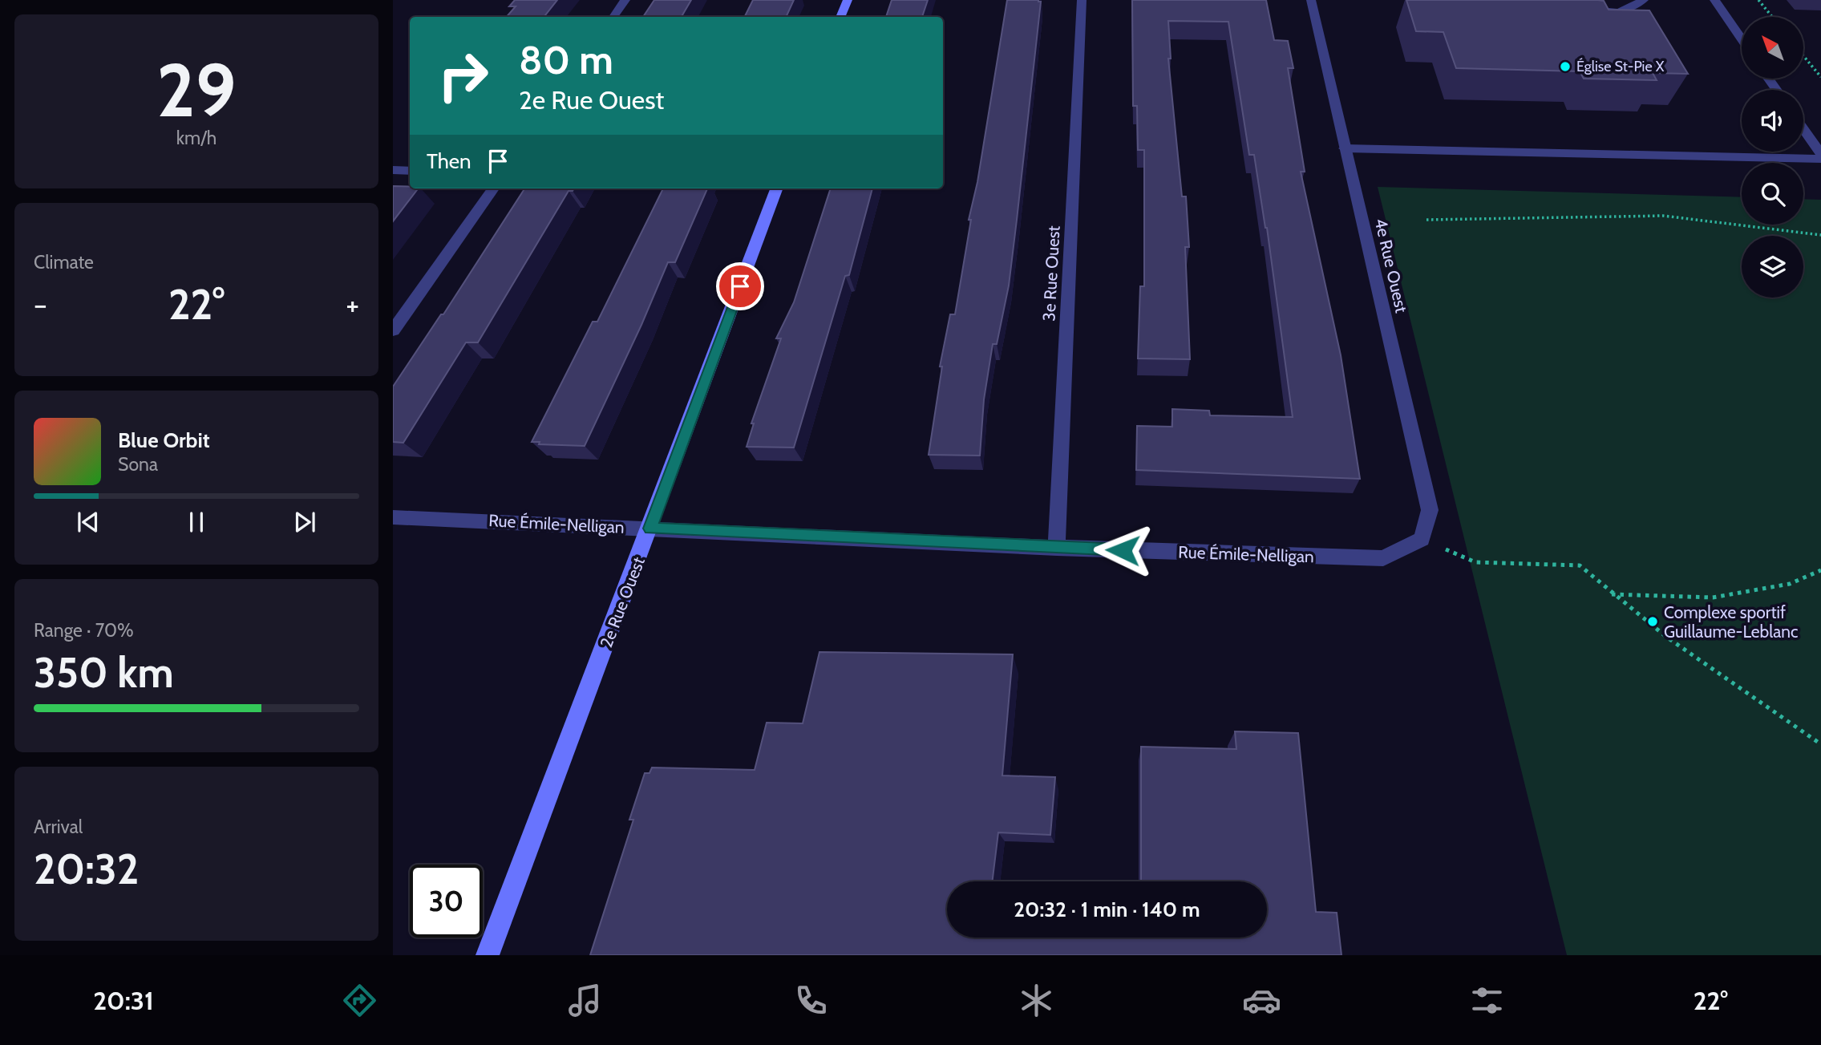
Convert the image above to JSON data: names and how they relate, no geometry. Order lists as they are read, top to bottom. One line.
{"streets":{"street":["4e Rue Ouest","3e Rue Ouest","Rue Émile-Nelligan","2e Rue Ouest"]},"crossings":[["4e Rue Ouest","Rue Émile-Nelligan"],["3e Rue Ouest","Rue Émile-Nelligan"],["Rue Émile-Nelligan","2e Rue Ouest"]],"places":["Église St-Pie X","Complexe sportif Guillaume-Leblanc"],"north":"top left","page":{"tile":[["29","km/h"],"Climate",["Range · 70%","350 km"],["Arrival","20:32"]],"turn":["80 m","2e Rue Ouest"],"then":"Then","heat":["−","22°","+"],"song":["Blue Orbit","Sona"],"limit":"30","trip":"20:32 · 1 min · 140 m","tabs":["20:31","22°"]}}
